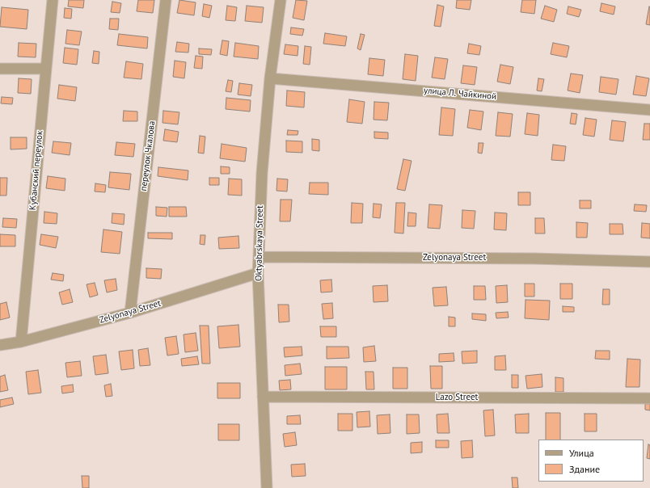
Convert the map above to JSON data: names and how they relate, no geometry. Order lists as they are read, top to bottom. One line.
{"streets":{"street":["улица Л. Чайкиной","переулок Чкалова","Кубанский переулок","Oktyabrskaya Street","Zelyonaya Street","Lazo Street"]},"crossings":[["улица Л. Чайкиной","Oktyabrskaya Street"],["переулок Чкалова","Zelyonaya Street"],["Кубанский переулок","Zelyonaya Street"],["Oktyabrskaya Street","Zelyonaya Street"],["Oktyabrskaya Street","Lazo Street"]],"legend":["Улица","Здание"]}
